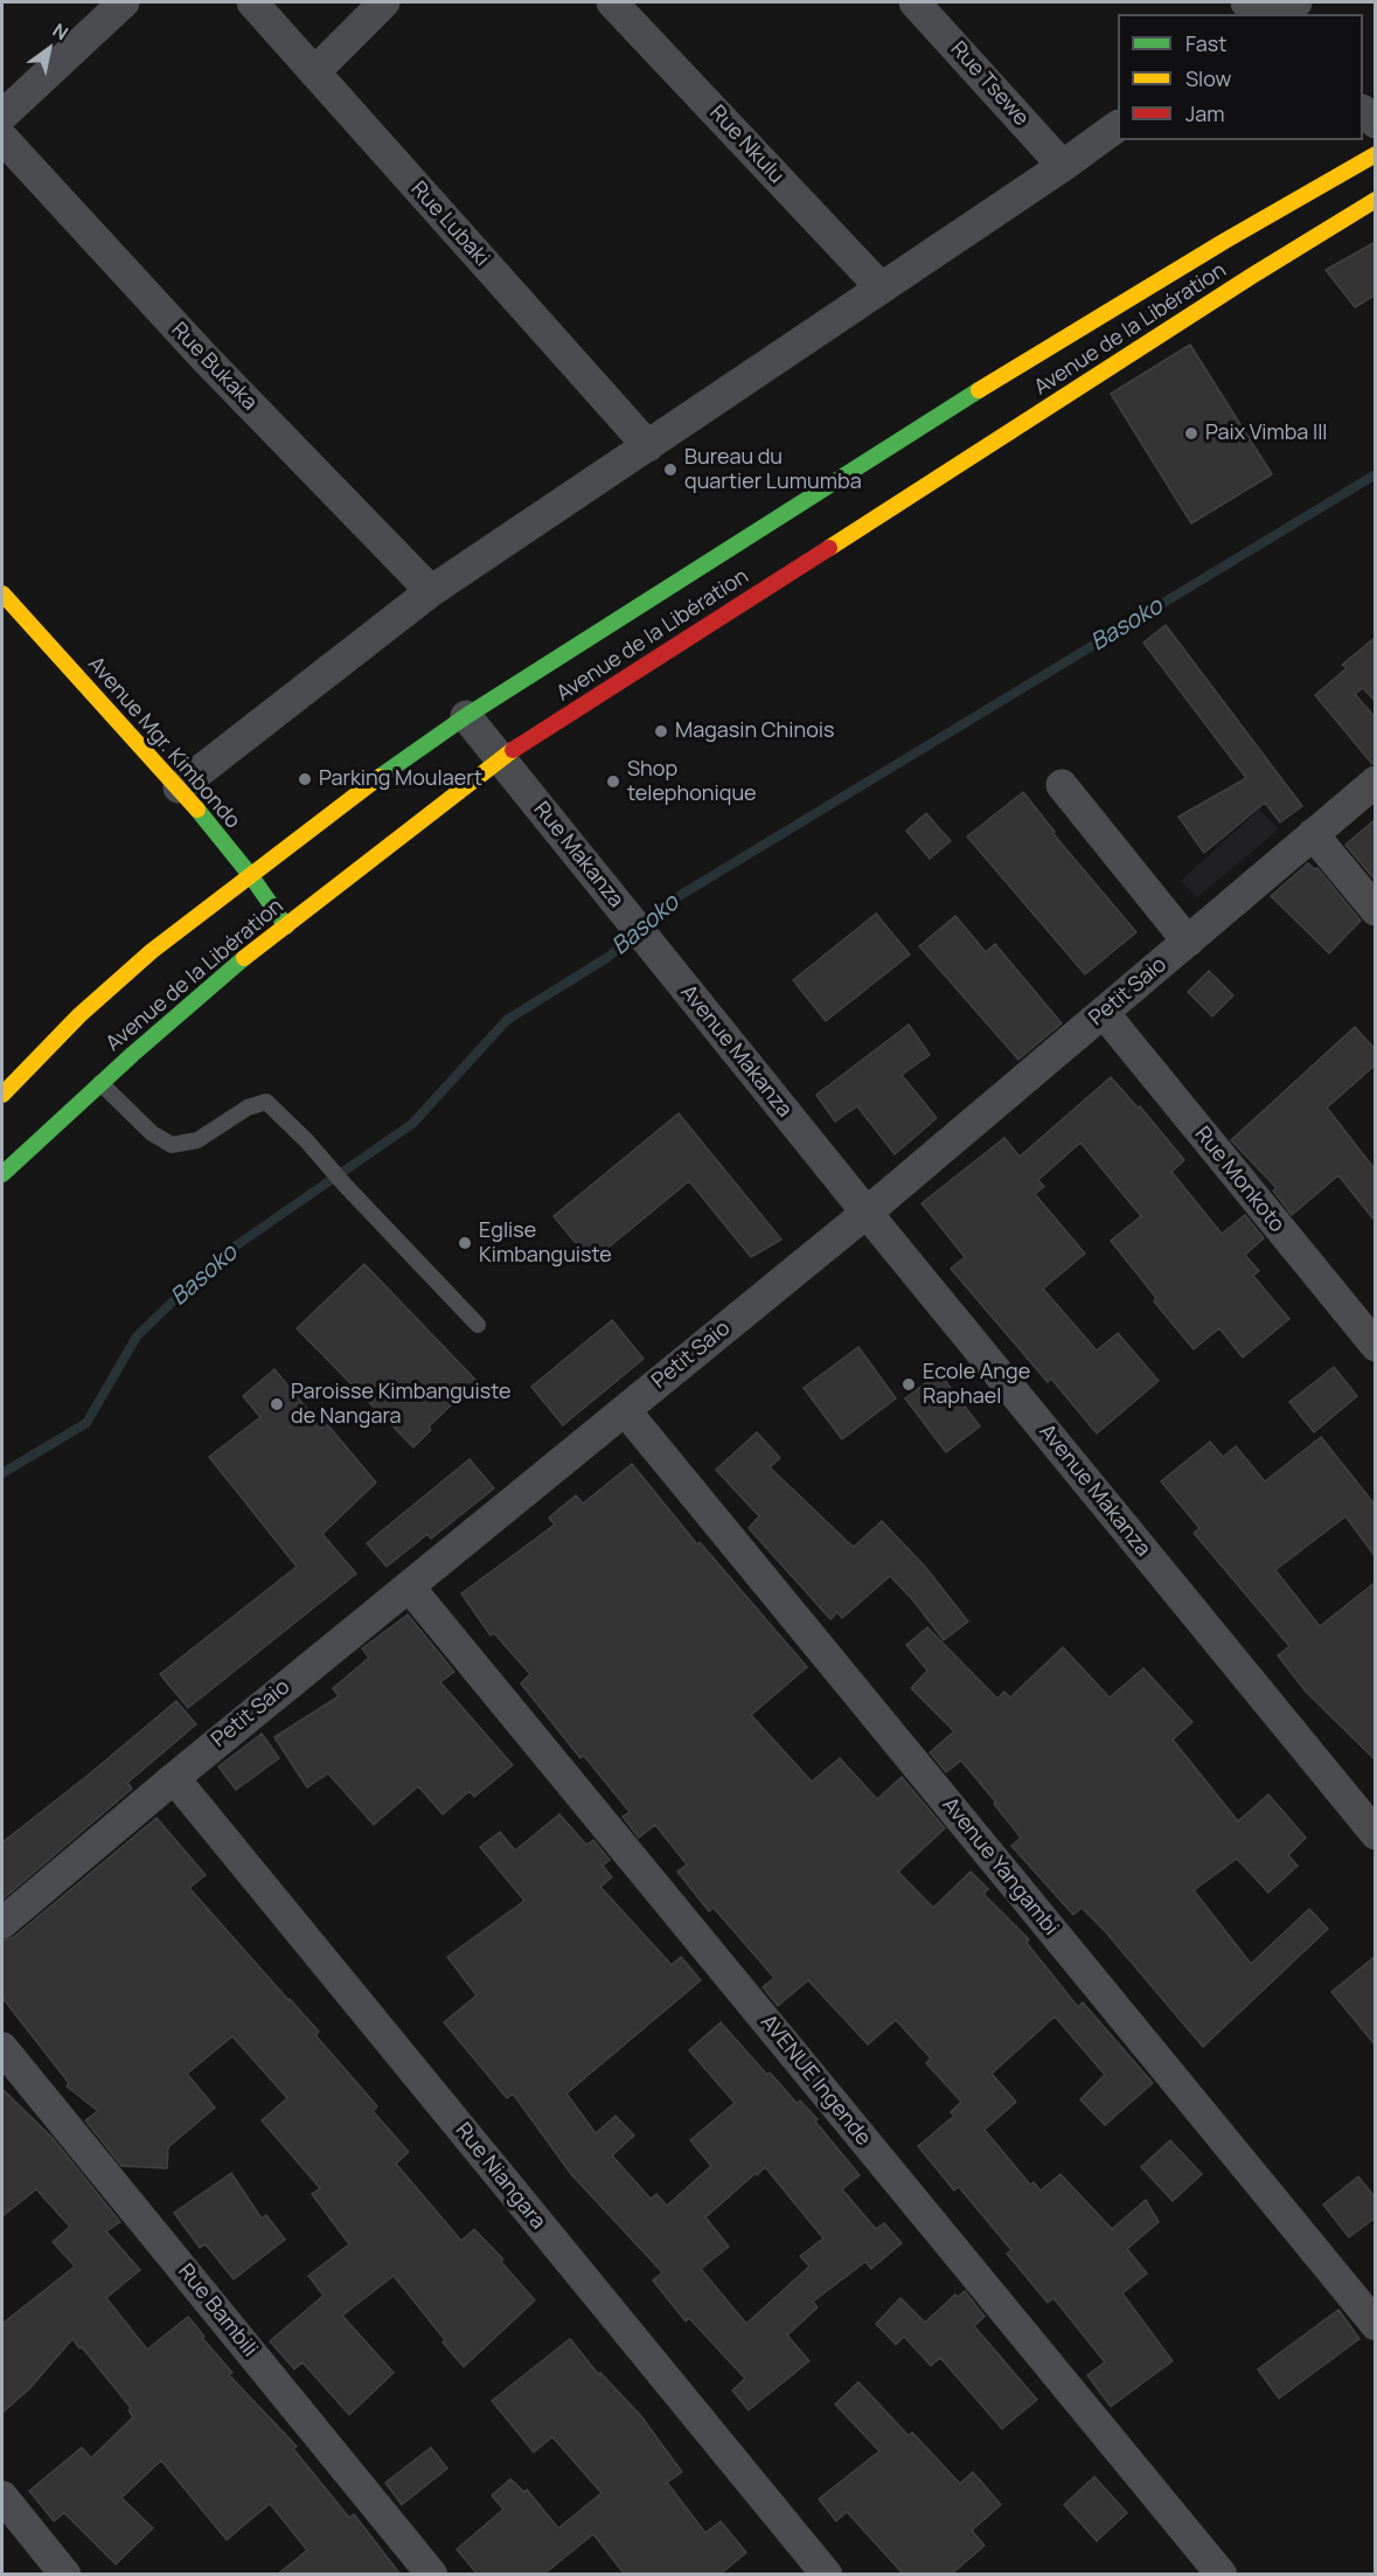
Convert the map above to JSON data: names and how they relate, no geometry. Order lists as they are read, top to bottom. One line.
{"streets":{"main road":["Avenue de la Libération","Avenue Mgr. Kimbondo"],"street":["Rue Tsewe","Rue Nkulu","Rue Lubaki","Rue Bukaka","Rue Makanza","Petit Saio","Avenue Makanza","Rue Monkoto","Avenue Yangambi","AVENUE Ingende","Rue Niangara","Rue Bambili"]},"crossings":[["Avenue de la Libération","Avenue Mgr. Kimbondo"],["Avenue de la Libération","Rue Makanza"],["Rue Makanza","Avenue Makanza"],["Petit Saio","Avenue Makanza"],["Petit Saio","Rue Monkoto"],["Petit Saio","Avenue Yangambi"],["Petit Saio","AVENUE Ingende"],["Petit Saio","Rue Niangara"]],"water":["Basoko"],"places":["Paix Vimba III","Bureau du quartier Lumumba","Magasin Chinois","Parking Moulaert","Shop telephonique","Eglise Kimbanguiste","Ecole Ange Raphael","Paroisse Kimbanguiste de Nangara"],"legend":["Fast","Slow","Jam"],"north":"top right"}
